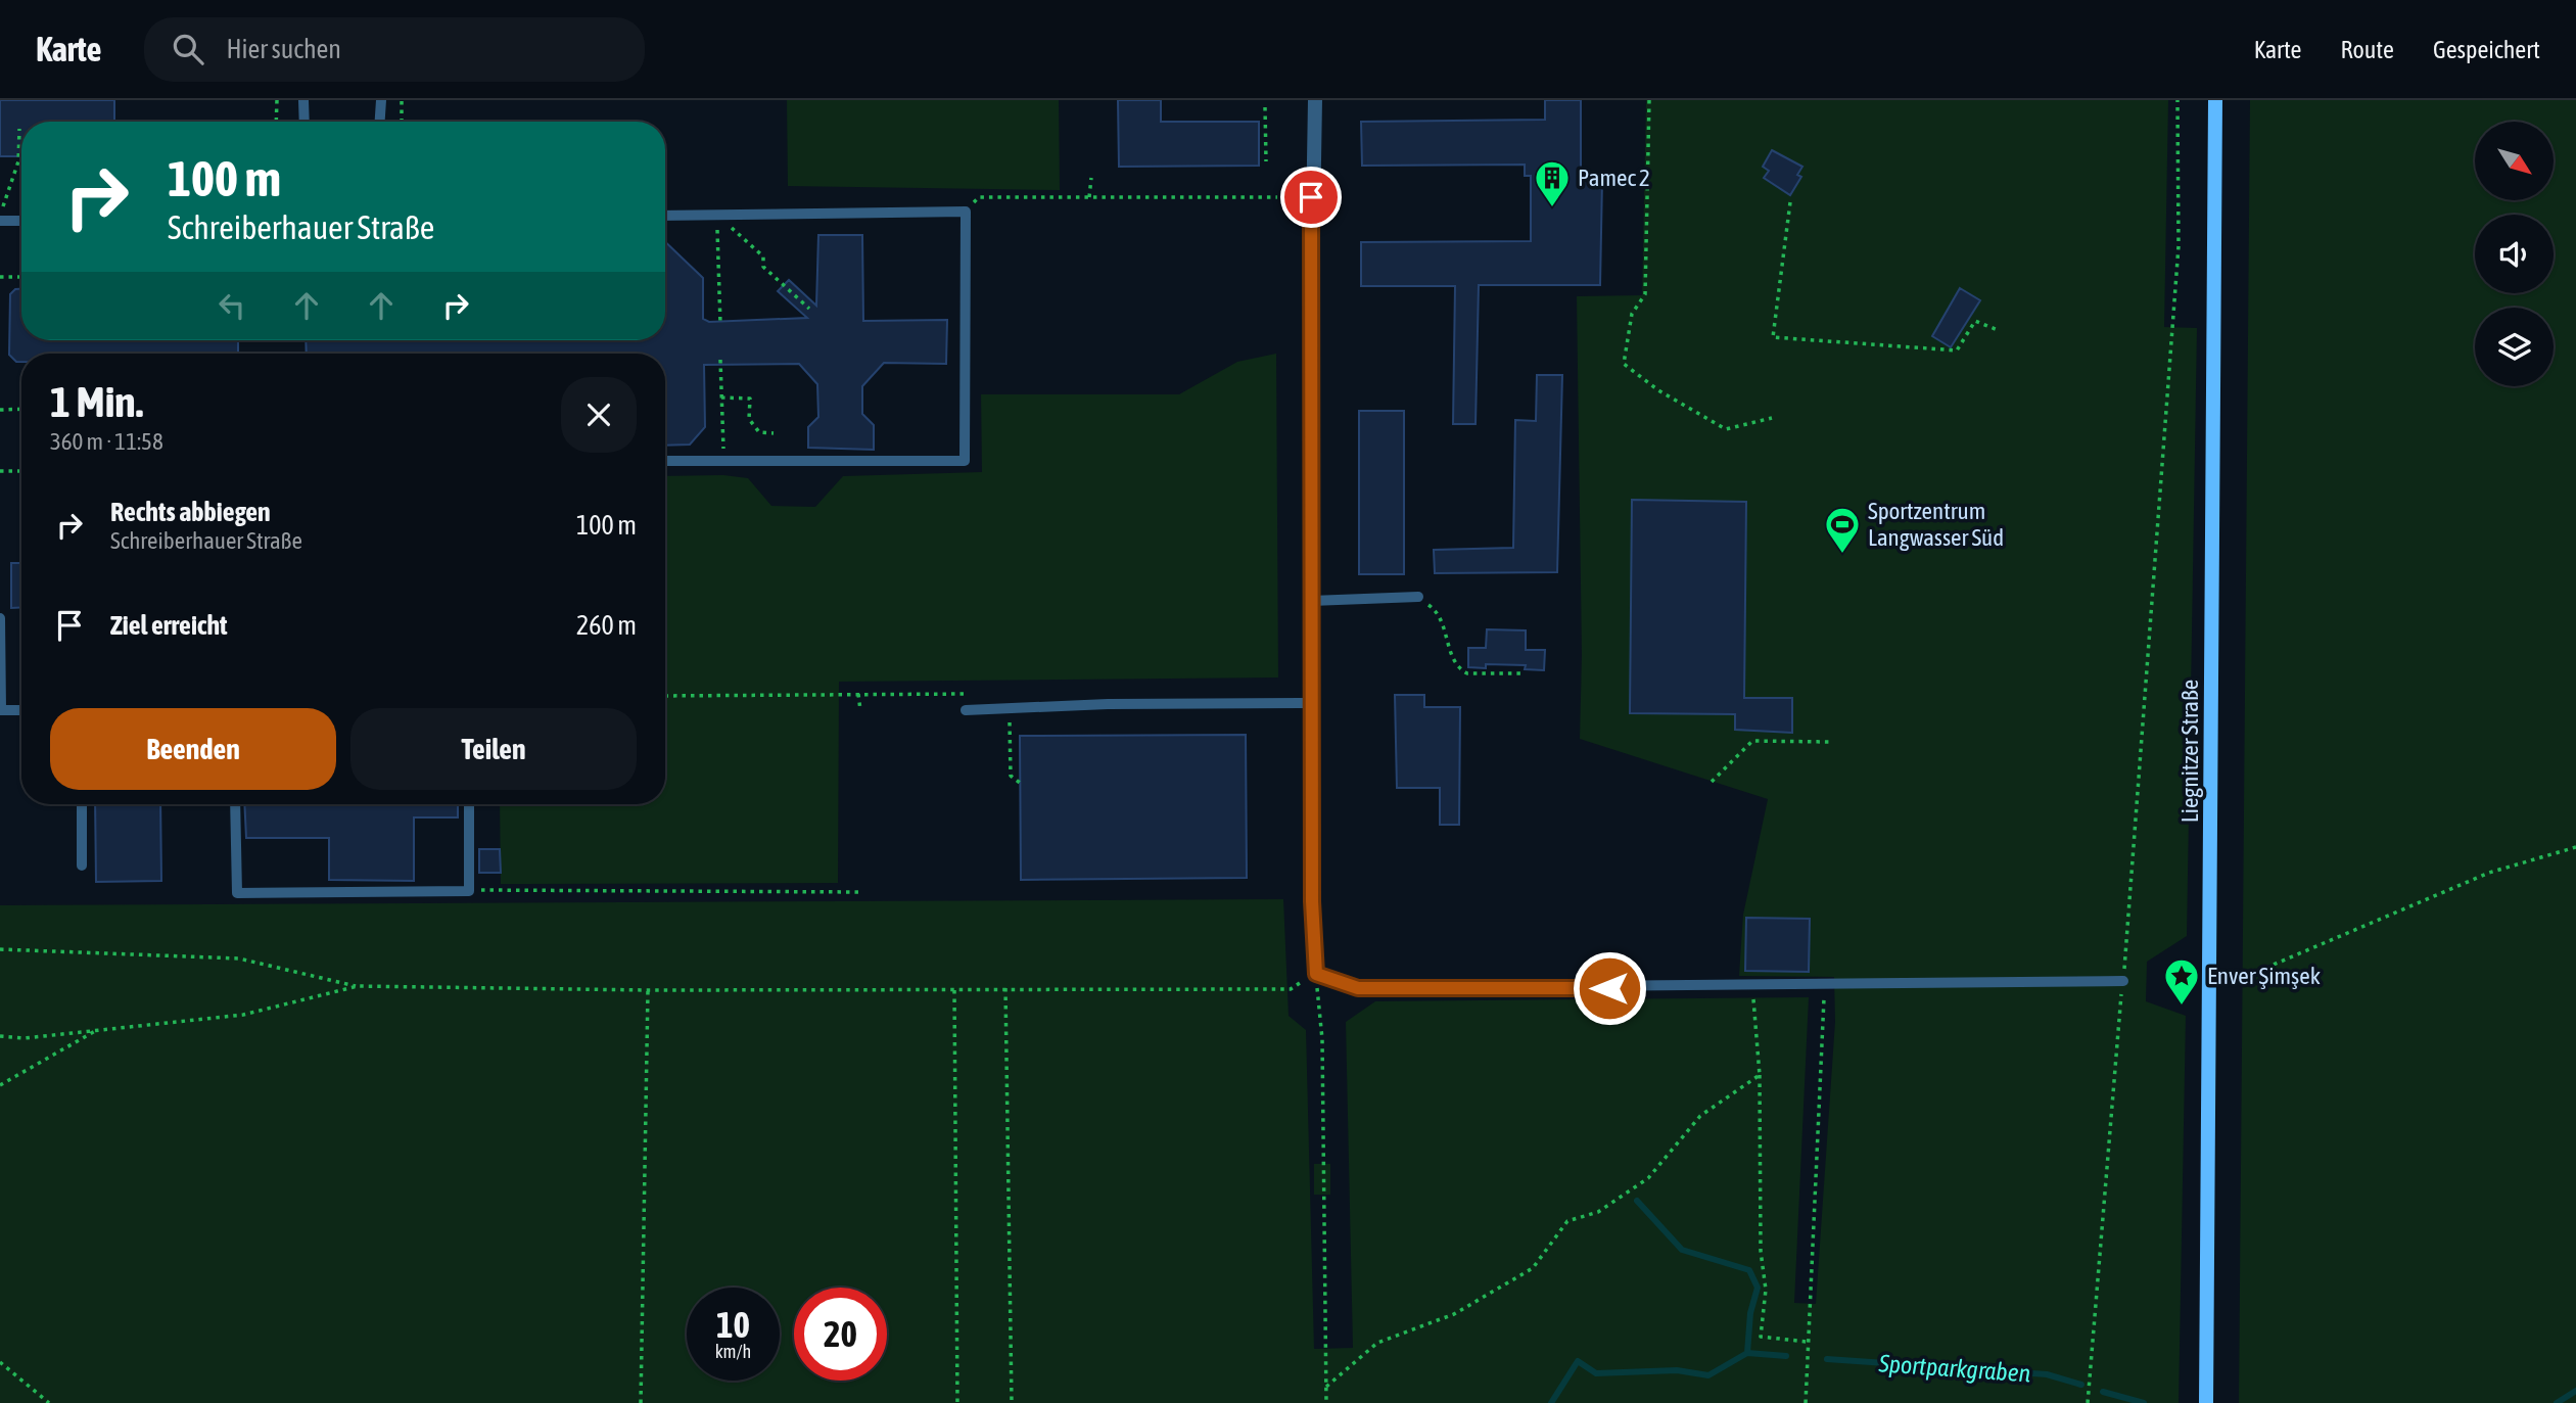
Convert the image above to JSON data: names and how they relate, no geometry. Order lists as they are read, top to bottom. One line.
{"streets":{"main road":["Liegnitzer Straße"]},"water":["Sportparkgraben"],"places":{"building":["Pamec 2"],"sports":["Sportzentrum Langwasser Süd"],"place":["Enver Şimşek"]},"north":"bottom right","page":{"header":"Karte","search":"Hier suchen","nav":["Karte","Route","Gespeichert"],"turn":["100 m","Schreiberhauer Straße"],"heading":["1 Min.","360 m · 11:58"],"list":[{"name":"Rechts abbiegen","note":"Schreiberhauer Straße","value":"100 m"},{"name":"Ziel erreicht","value":"260 m"}],"buttons":["Beenden","Teilen"],"speed":"10 km/h","limit":"20"}}
